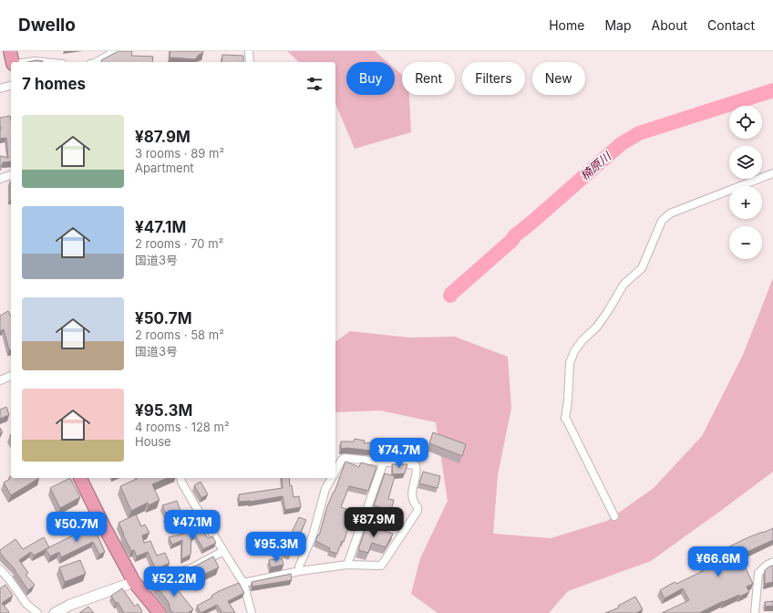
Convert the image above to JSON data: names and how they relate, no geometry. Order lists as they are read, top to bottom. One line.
{"water":["楠原川"],"page":{"header":"Dwello","nav":["Home","Map","About","Contact"],"chip":["Buy","Rent","Filters","New"],"heading":"7 homes","map_buttons":["+","−"],"list":[{"name":"¥87.9M","note":"3 rooms · 89 m² · Apartment"},{"name":"¥47.1M","note":"2 rooms · 70 m² · 国道3号"},{"name":"¥50.7M","note":"2 rooms · 58 m² · 国道3号"},{"name":"¥95.3M","note":"4 rooms · 128 m² · House"}],"price":["¥74.7M","¥87.9M","¥47.1M","¥50.7M","¥95.3M","¥66.6M","¥52.2M"]}}
